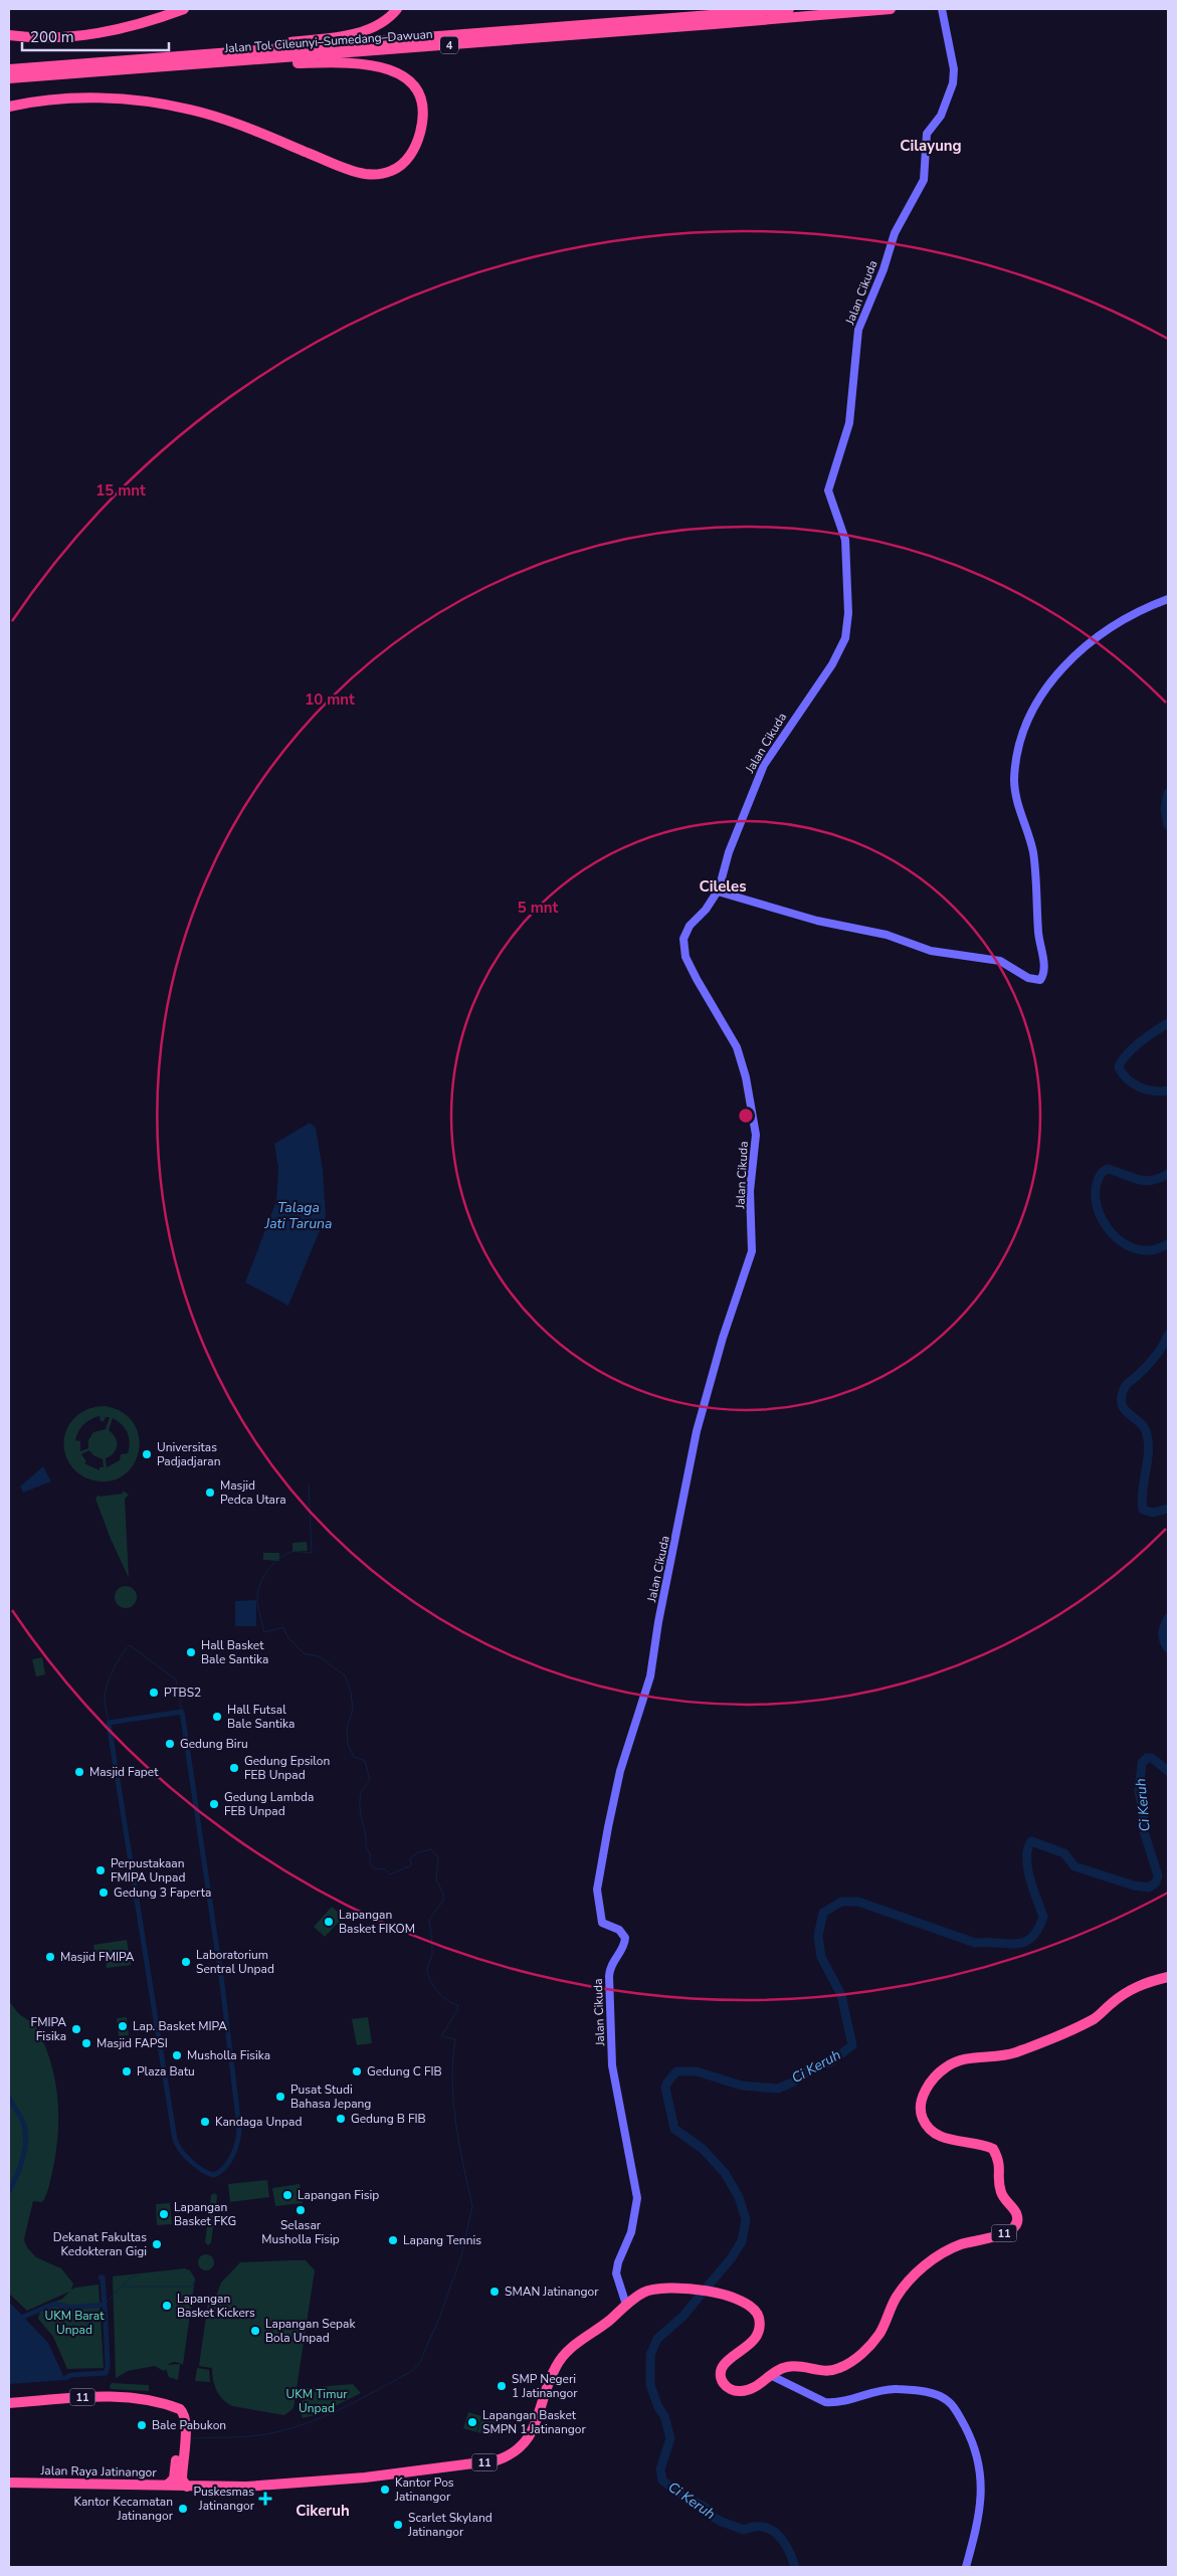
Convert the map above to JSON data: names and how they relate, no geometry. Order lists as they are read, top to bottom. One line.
{"streets":{"highway":["Jalan Tol Cileunyi–Sumedang–Dawuan","4","11","Jalan Raya Jatinangor"],"street":["Jalan Cikuda"]},"crossings":[["Jalan Cikuda","11"],["11","Jalan Raya Jatinangor"]],"districts":["Cilayung","Cileles","Cikeruh"],"water":["Talaga Jati Taruna","Ci Keruh"],"parks":["UKM Barat Unpad","UKM Timur Unpad"],"places":{"other":["Universitas Padjadjaran","Masjid Pedca Utara","Hall Basket Bale Santika","PTBS2","Hall Futsal Bale Santika","Gedung Biru","Gedung Epsilon FEB Unpad","Masjid Fapet","Gedung Lambda FEB Unpad","Perpustakaan FMIPA Unpad","Gedung 3 Faperta","Lapangan Basket FIKOM","Masjid FMIPA","Laboratorium Sentral Unpad","Lap. Basket MIPA","FMIPA Fisika","Masjid FAPSI","Musholla Fisika","Plaza Batu","Gedung C FIB","Pusat Studi Bahasa Jepang","Gedung B FIB","Kandaga Unpad","Lapangan Fisip","Selasar Musholla Fisip","Lapangan Basket FKG","Lapang Tennis","Dekanat Fakultas Kedokteran Gigi","SMAN Jatinangor","Lapangan Basket Kickers","Lapangan Sepak Bola Unpad","SMP Negeri 1 Jatinangor","Lapangan Basket SMPN 1 Jatinangor","Bale Pabukon","Kantor Pos Jatinangor","Kantor Kecamatan Jatinangor","Scarlet Skyland Jatinangor"],"health":["Puskesmas Jatinangor"]},"scale_bar":"200 m","rings":["15 mnt","10 mnt","5 mnt"]}
